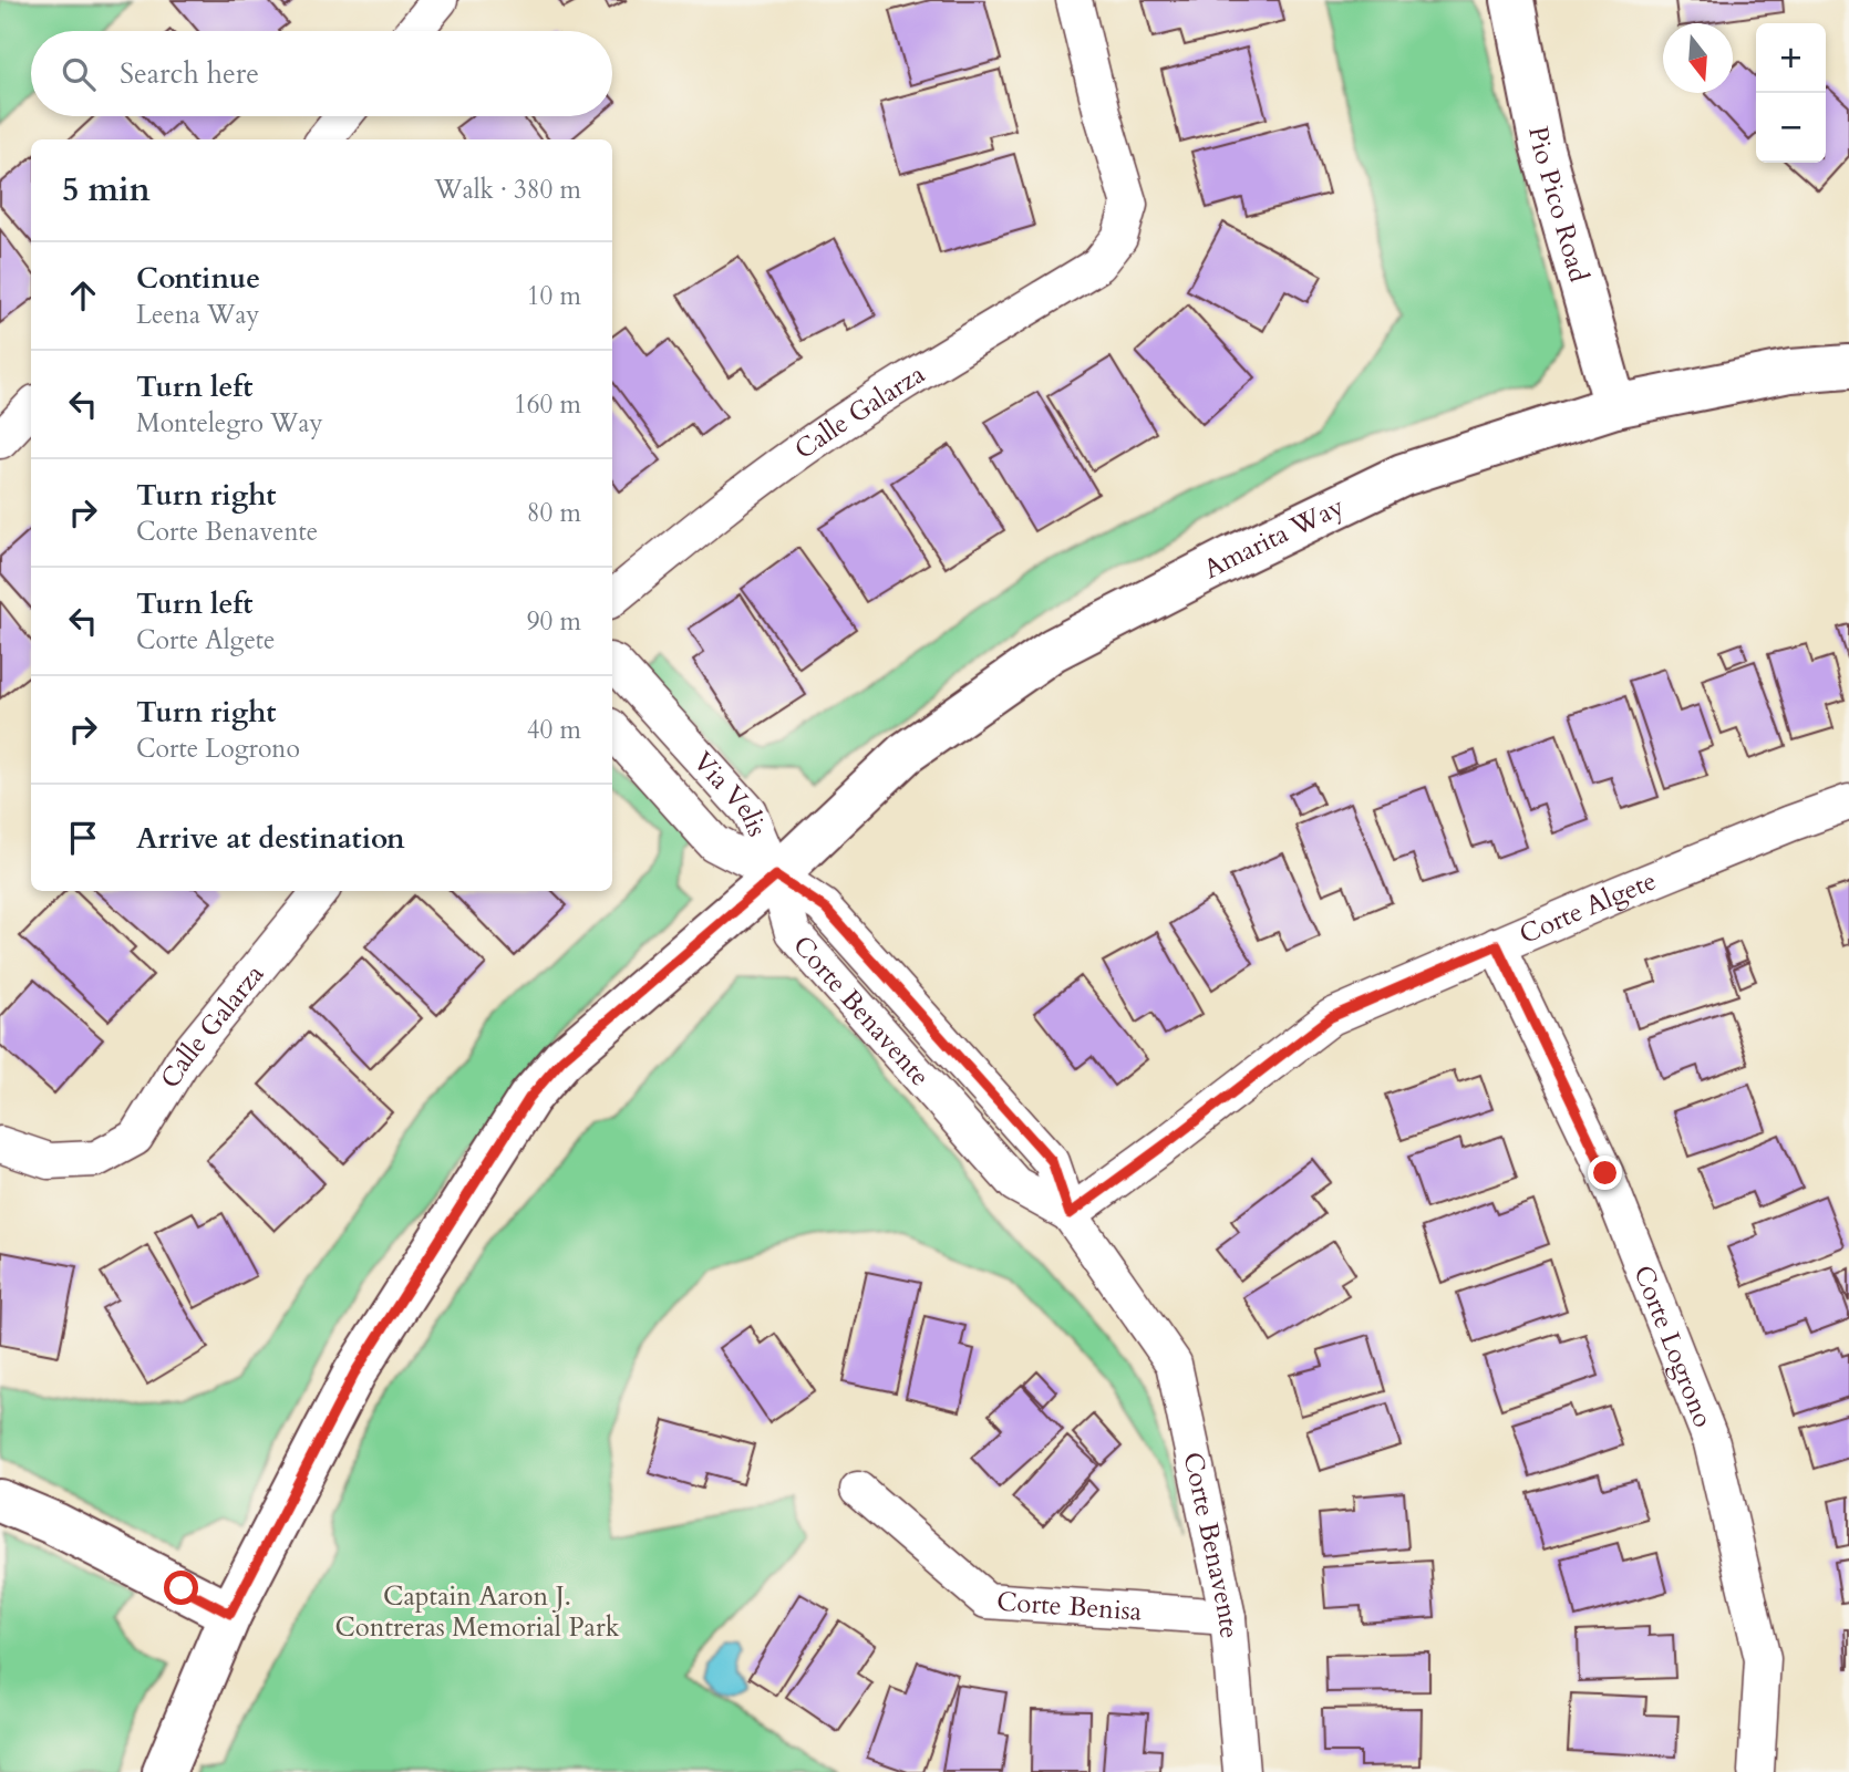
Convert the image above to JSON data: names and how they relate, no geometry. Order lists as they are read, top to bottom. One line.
{"streets":{"street":["Pio Pico Road","Calle Galarza","Amarita Way","Via Velis","Corte Algete","Corte Benavente","Corte Logrono","Corte Benisa"]},"crossings":[["Pio Pico Road","Amarita Way"],["Amarita Way","Via Velis"],["Amarita Way","Corte Benavente"],["Via Velis","Corte Benavente"],["Corte Algete","Corte Benavente"],["Corte Algete","Corte Logrono"],["Corte Benavente","Corte Benisa"]],"parks":["Captain Aaron J. Contreras Memorial Park"],"north":"bottom","page":{"map_buttons":["+","−"],"search":"Search here","heading":["5 min","Walk · 380 m"],"list":[["Continue","Leena Way","10 m"],["Turn left","Montelegro Way","160 m"],["Turn right","Corte Benavente","80 m"],["Turn left","Corte Algete","90 m"],["Turn right","Corte Logrono","40 m"],"Arrive at destination"]}}
